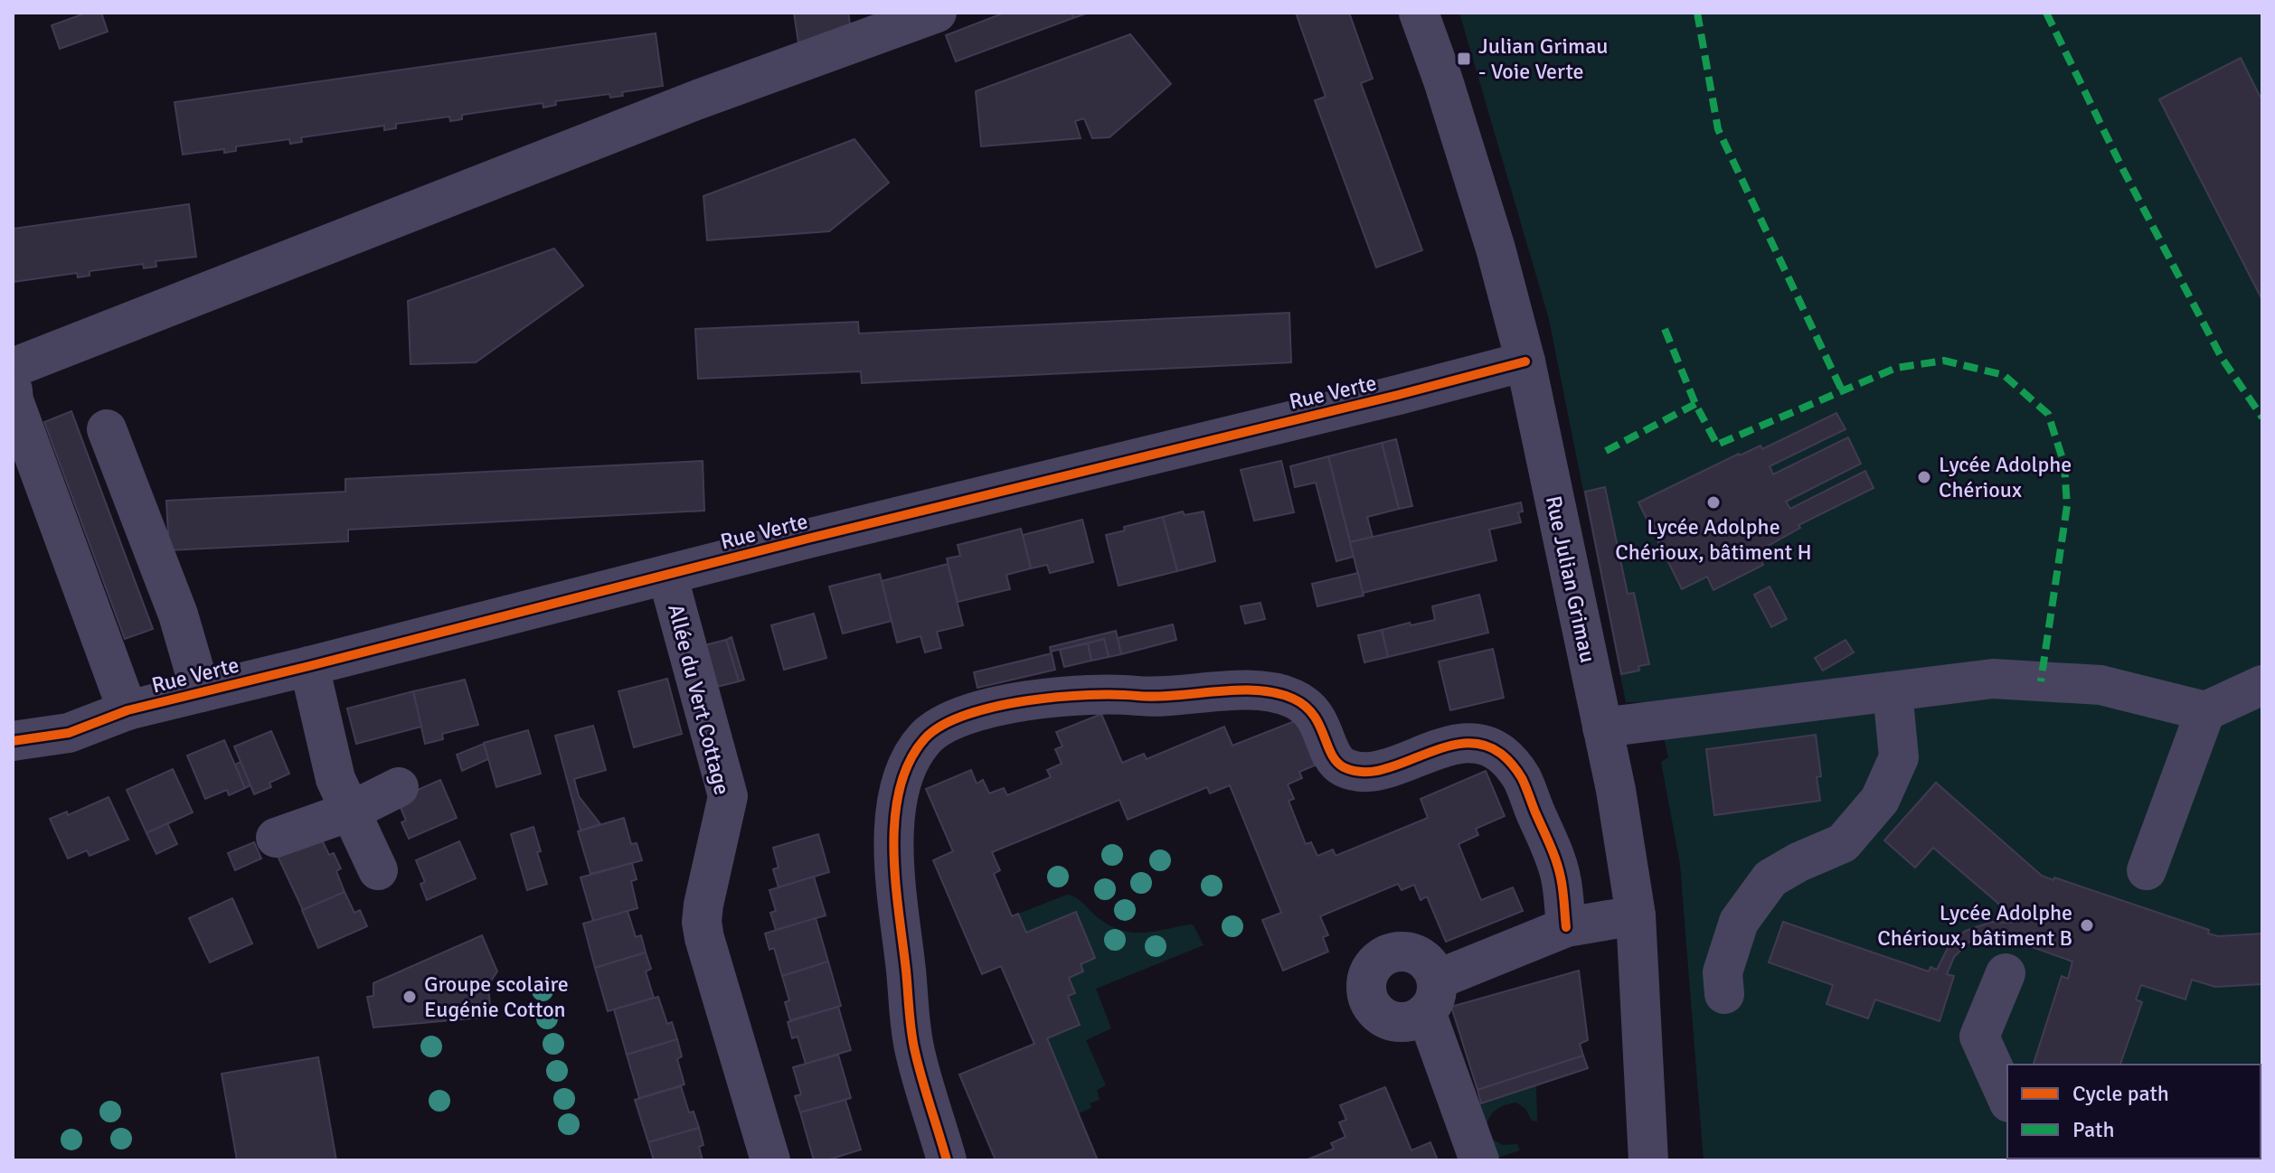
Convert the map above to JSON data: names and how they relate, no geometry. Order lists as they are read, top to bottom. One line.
{"streets":{"street":["Rue Verte","Rue Julian Grimau","Allée du Vert Cottage"]},"crossings":[["Rue Verte","Rue Julian Grimau"],["Rue Verte","Allée du Vert Cottage"]],"places":{"transit":["Julian Grimau - Voie Verte"],"other":["Lycée Adolphe Chérioux","Lycée Adolphe Chérioux, bâtiment H","Lycée Adolphe Chérioux, bâtiment B","Groupe scolaire Eugénie Cotton"]},"legend":["Cycle path","Path"]}
